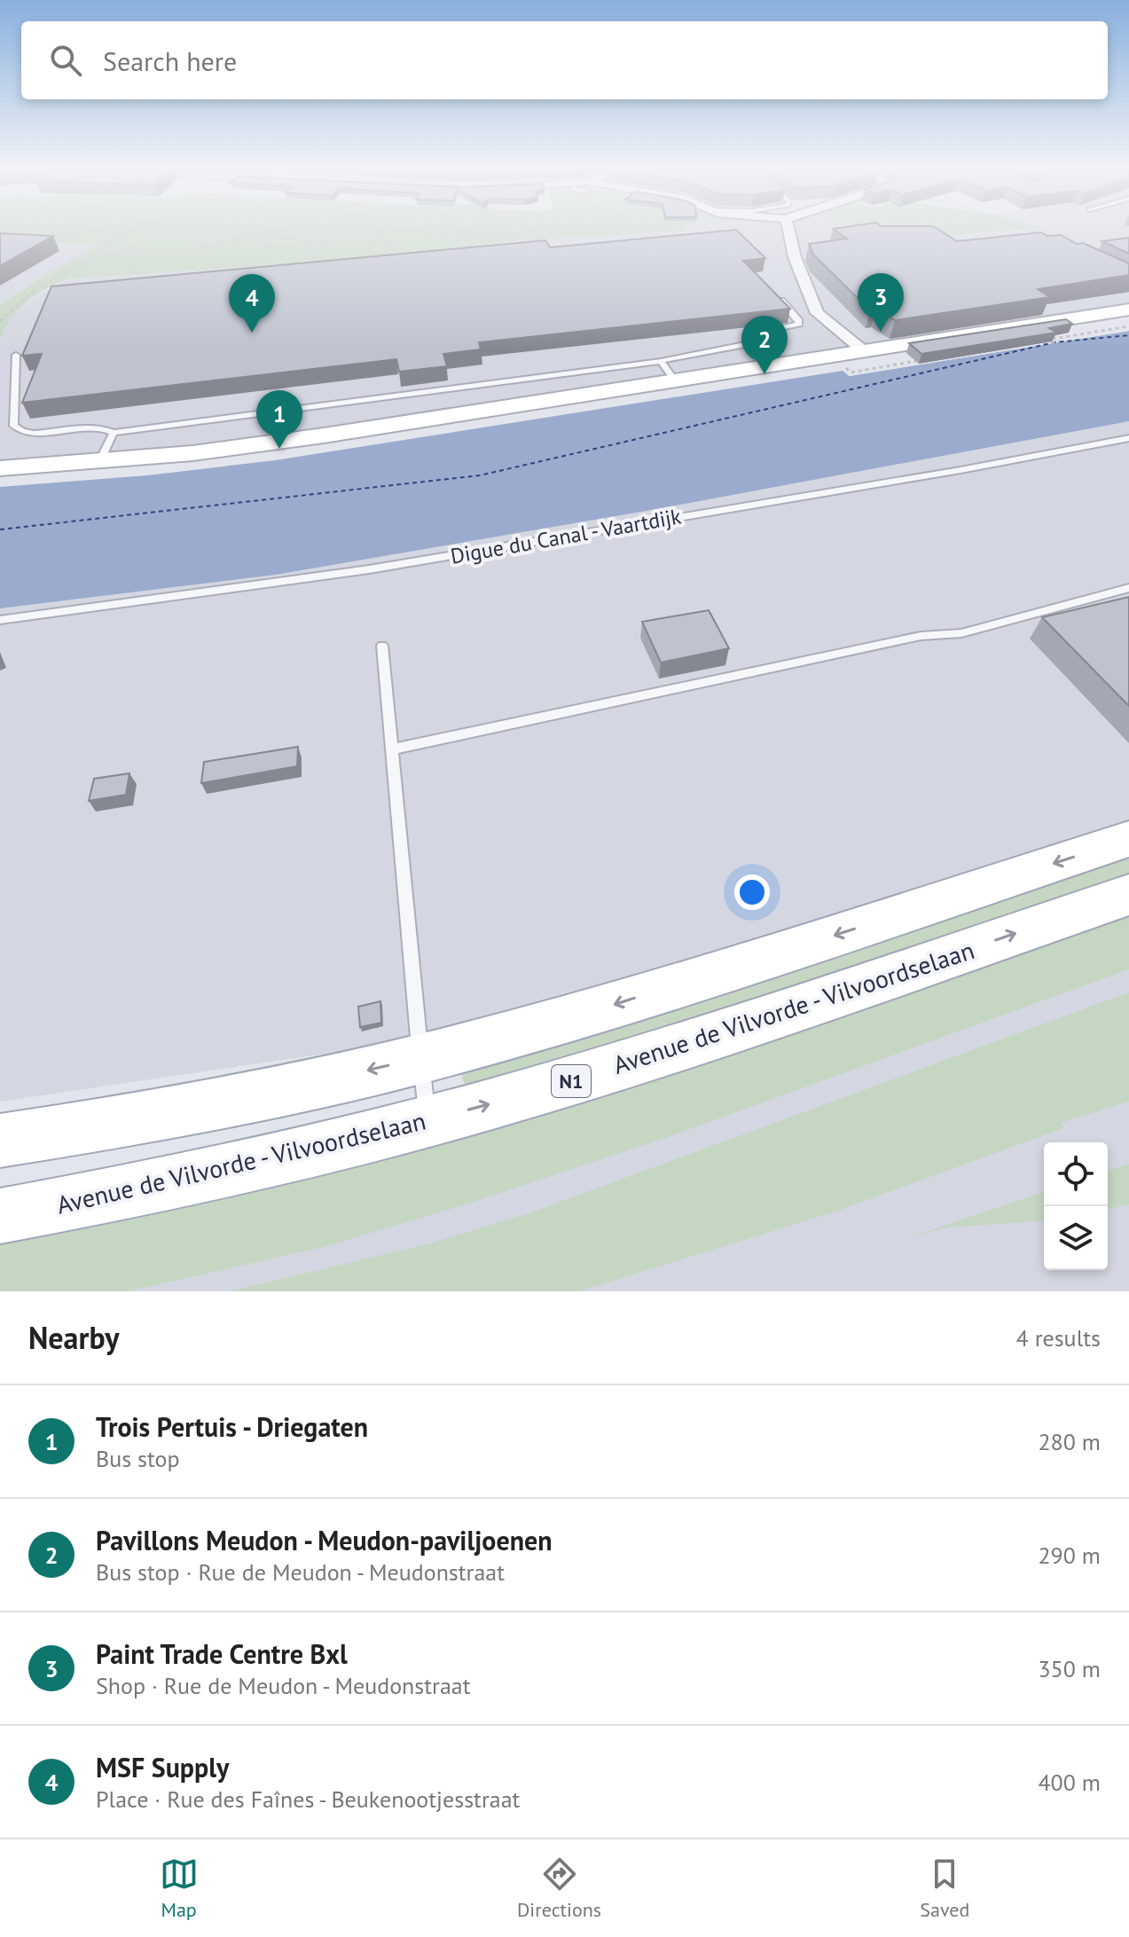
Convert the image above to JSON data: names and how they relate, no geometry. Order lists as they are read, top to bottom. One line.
{"streets":{"main road":["Avenue de Vilvorde - Vilvoordselaan","N1"],"lane":["Digue du Canal - Vaartdijk"]},"page":{"search":"Search here","pins":["3","4","2","1"],"heading":["Nearby","4 results"],"list":[{"mark":"1","name":"Trois Pertuis - Driegaten","note":"Bus stop","value":"280 m"},{"mark":"2","name":"Pavillons Meudon - Meudon-paviljoenen","note":"Bus stop · Rue de Meudon - Meudonstraat","value":"290 m"},{"mark":"3","name":"Paint Trade Centre Bxl","note":"Shop · Rue de Meudon - Meudonstraat","value":"350 m"},{"mark":"4","name":"MSF Supply","note":"Place · Rue des Faînes - Beukenootjesstraat","value":"400 m"}],"nav":["Map","Directions","Saved"]}}
